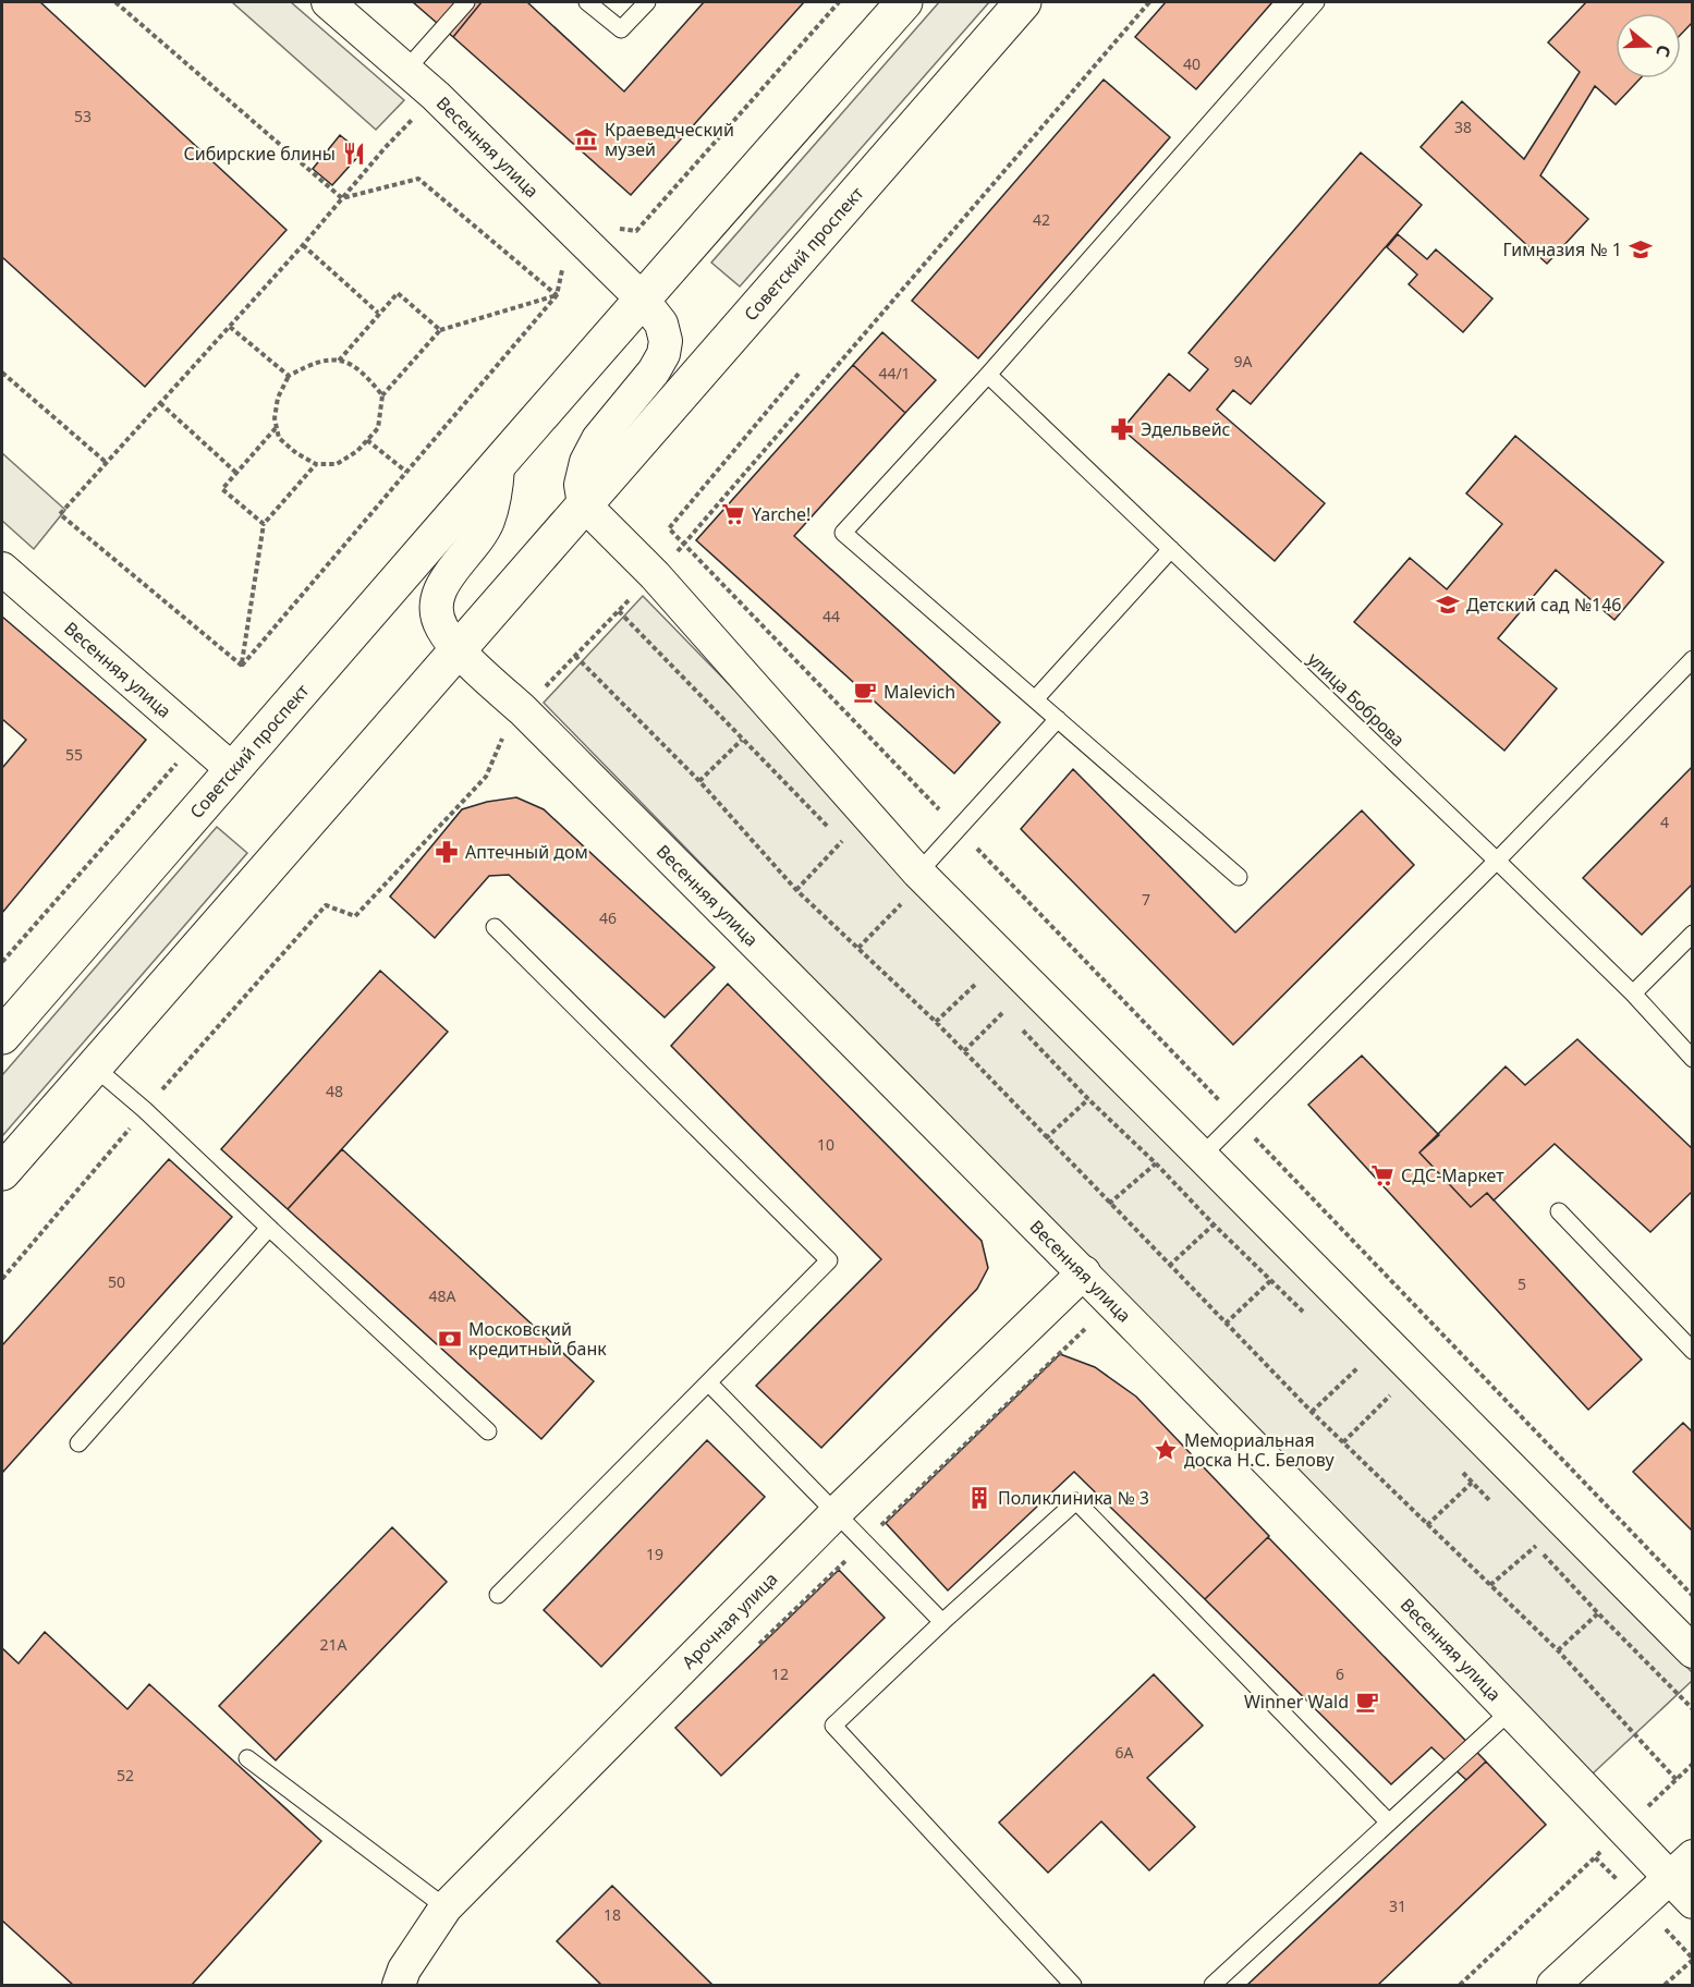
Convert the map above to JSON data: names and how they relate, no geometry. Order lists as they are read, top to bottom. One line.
{"streets":{"main road":["Советский проспект"],"street":["Весенняя улица","Арочная улица"],"lane":["улица Боброва"]},"crossings":[["Весенняя улица","Советский проспект"],["Весенняя улица","Арочная улица"]],"places":{"museum":["Краеведческий музей"],"restaurant":["Сибирские блины"],"school or university":["Гимназия № 1","Детский сад №146"],"pharmacy":["Эдельвейс","Аптечный дом"],"supermarket":["Yarche!","СДС-Маркет"],"cafe":["Malevich","Winner Wald"],"bank":["Московский кредитный банк"],"place":["Мемориальная доска Н.С. Белову"],"building":["Поликлиника № 3"]},"house_numbers":["40","53","38","42","9А","44/1","44","55","4","7","46","48","10","50","5","48А","19","21А","12","6","6А","52","31","18"],"north":"right"}
